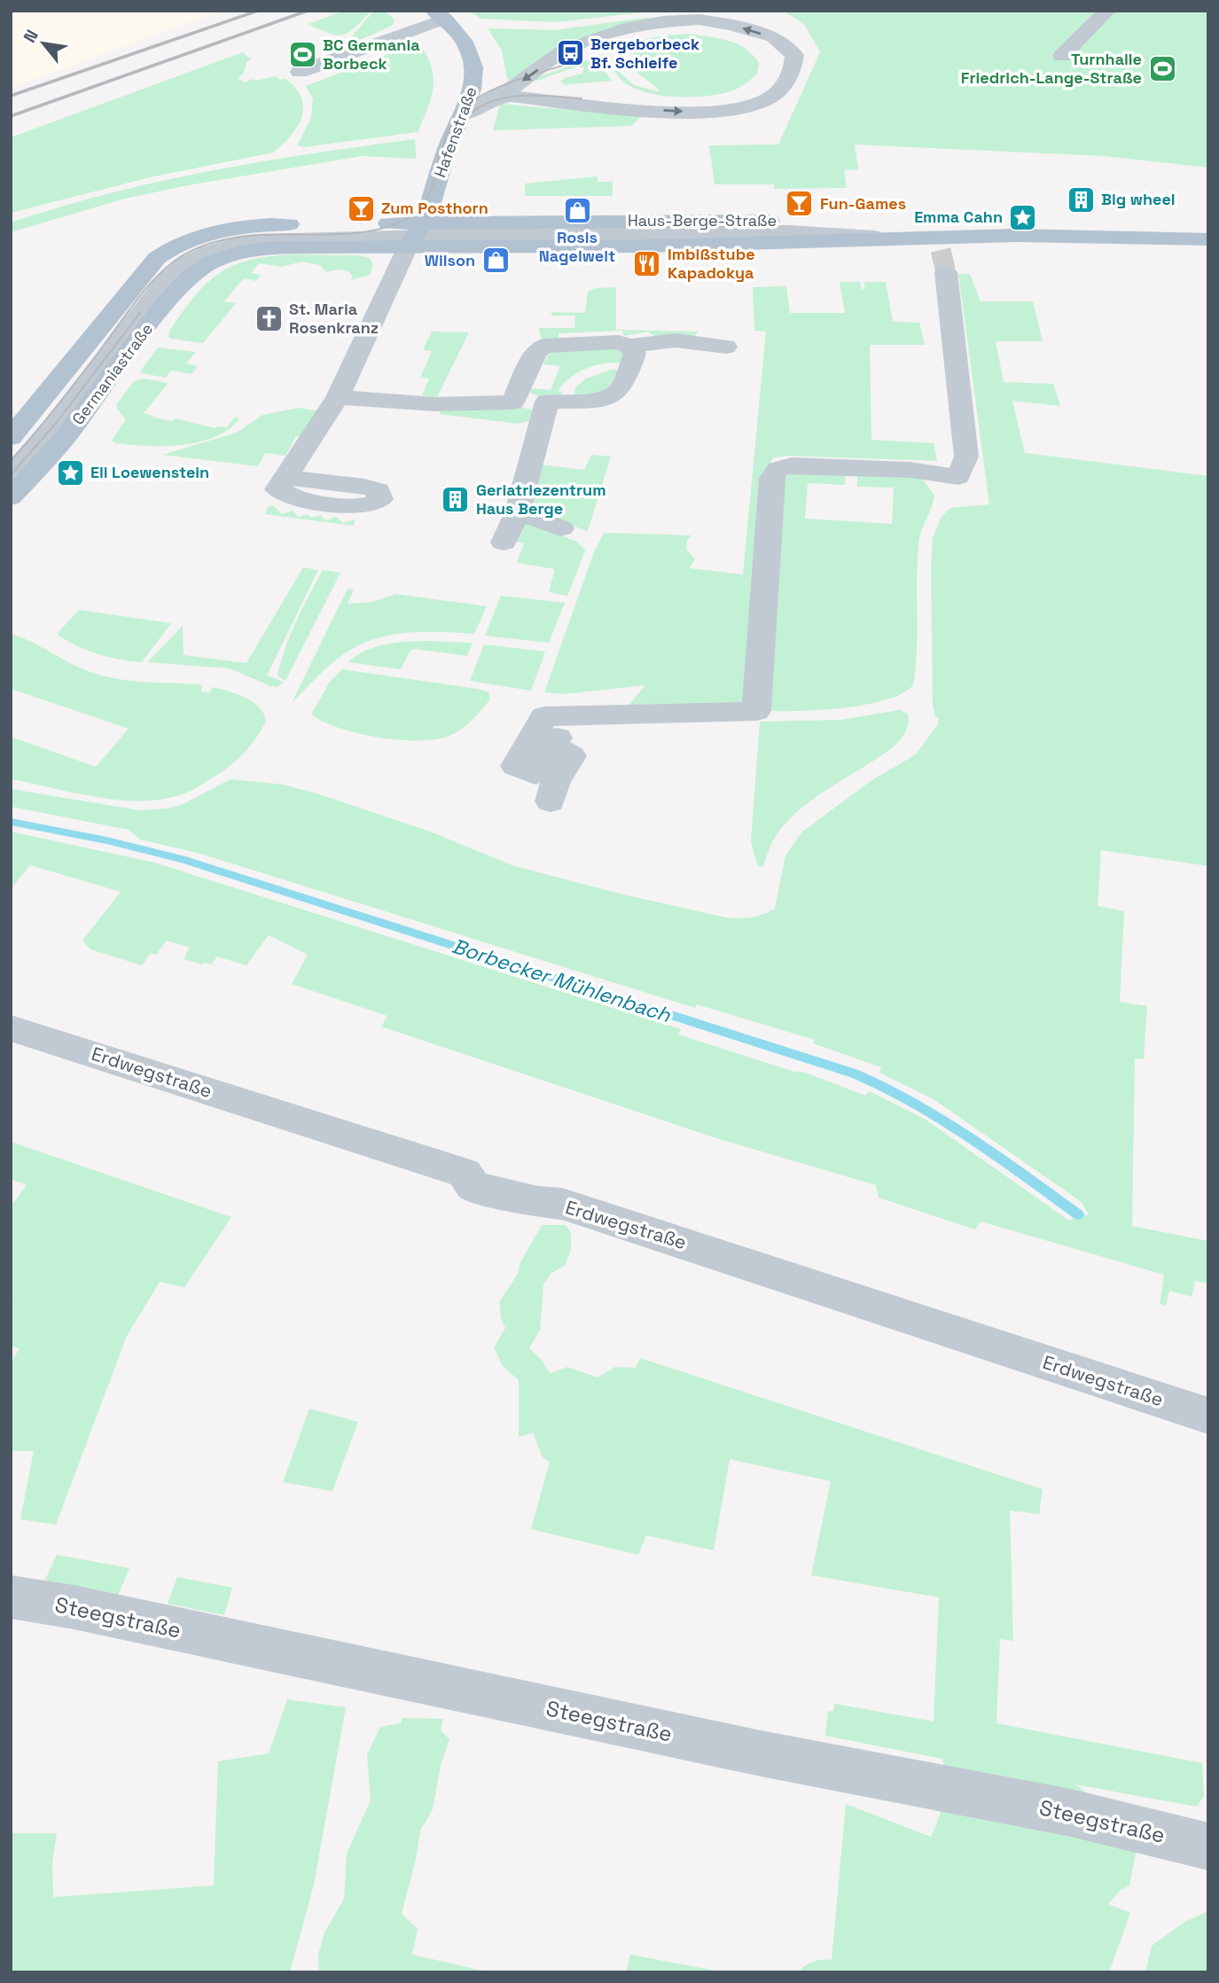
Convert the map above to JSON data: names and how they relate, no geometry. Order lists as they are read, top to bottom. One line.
{"streets":{"main road":["Hafenstraße","Haus-Berge-Straße","Germaniastraße"],"street":["Erdwegstraße","Steegstraße"]},"crossings":[["Hafenstraße","Haus-Berge-Straße"],["Haus-Berge-Straße","Germaniastraße"]],"water":["Borbecker Mühlenbach"],"places":{"bus stop":["Bergeborbeck Bf. Schleife"],"sports":["BC Germania Borbeck","Turnhalle Friedrich-Lange-Straße"],"building":["Big wheel","Geriatriezentrum Haus Berge"],"bar":["Fun-Games","Zum Posthorn"],"shop":["Rosis Nagelwelt","Wilson"],"place":["Emma Cahn","Eli Loewenstein"],"restaurant":["Imbißstube Kapadokya"],"church":["St. Maria Rosenkranz"]},"north":"top left"}
